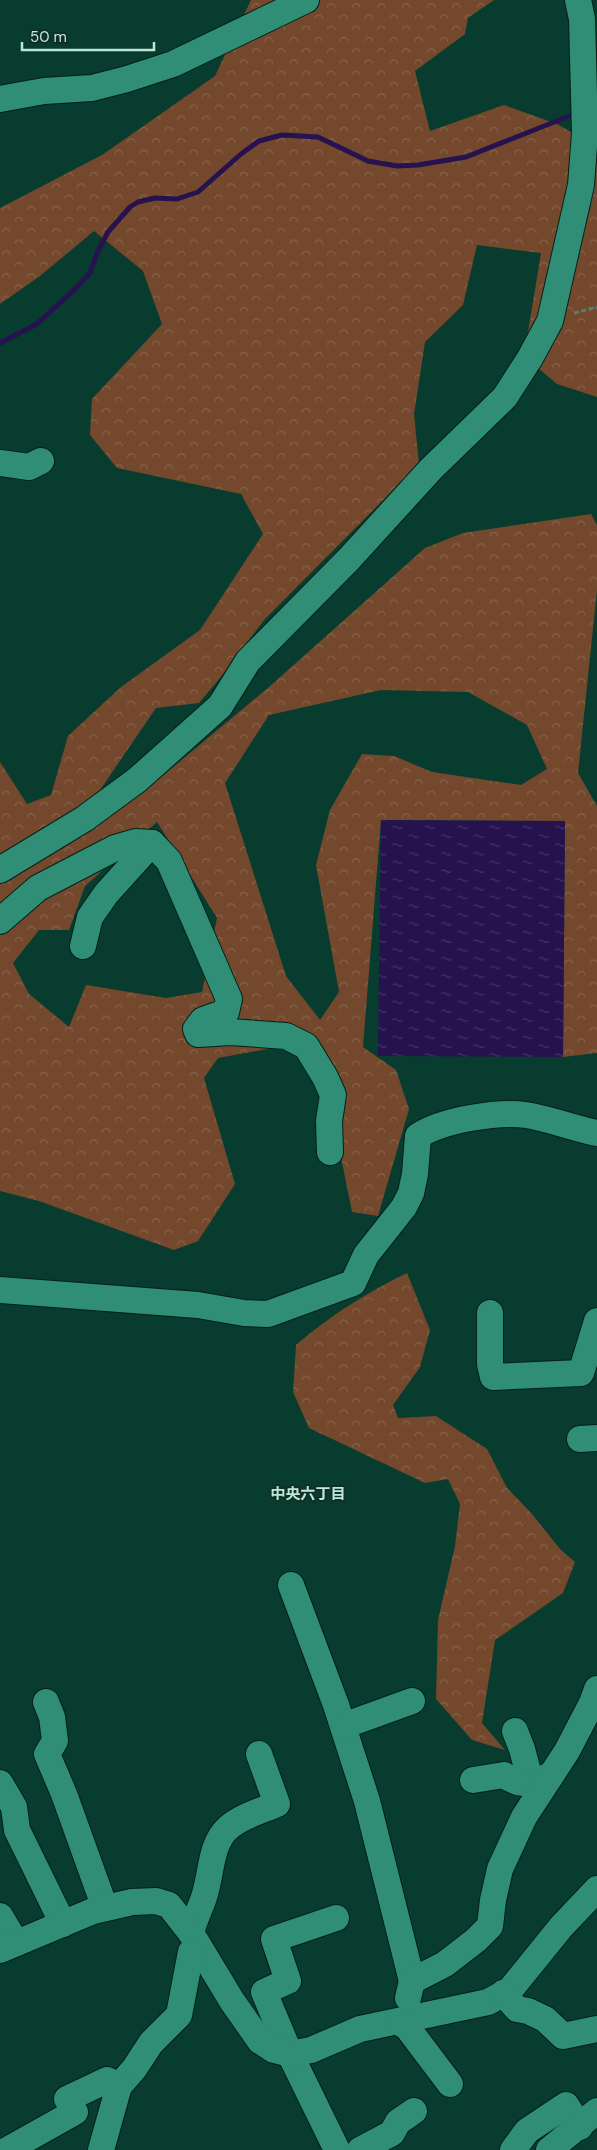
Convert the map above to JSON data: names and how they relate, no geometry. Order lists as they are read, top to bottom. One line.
{"districts":["中央六丁目"],"scale_bar":"50 m"}
